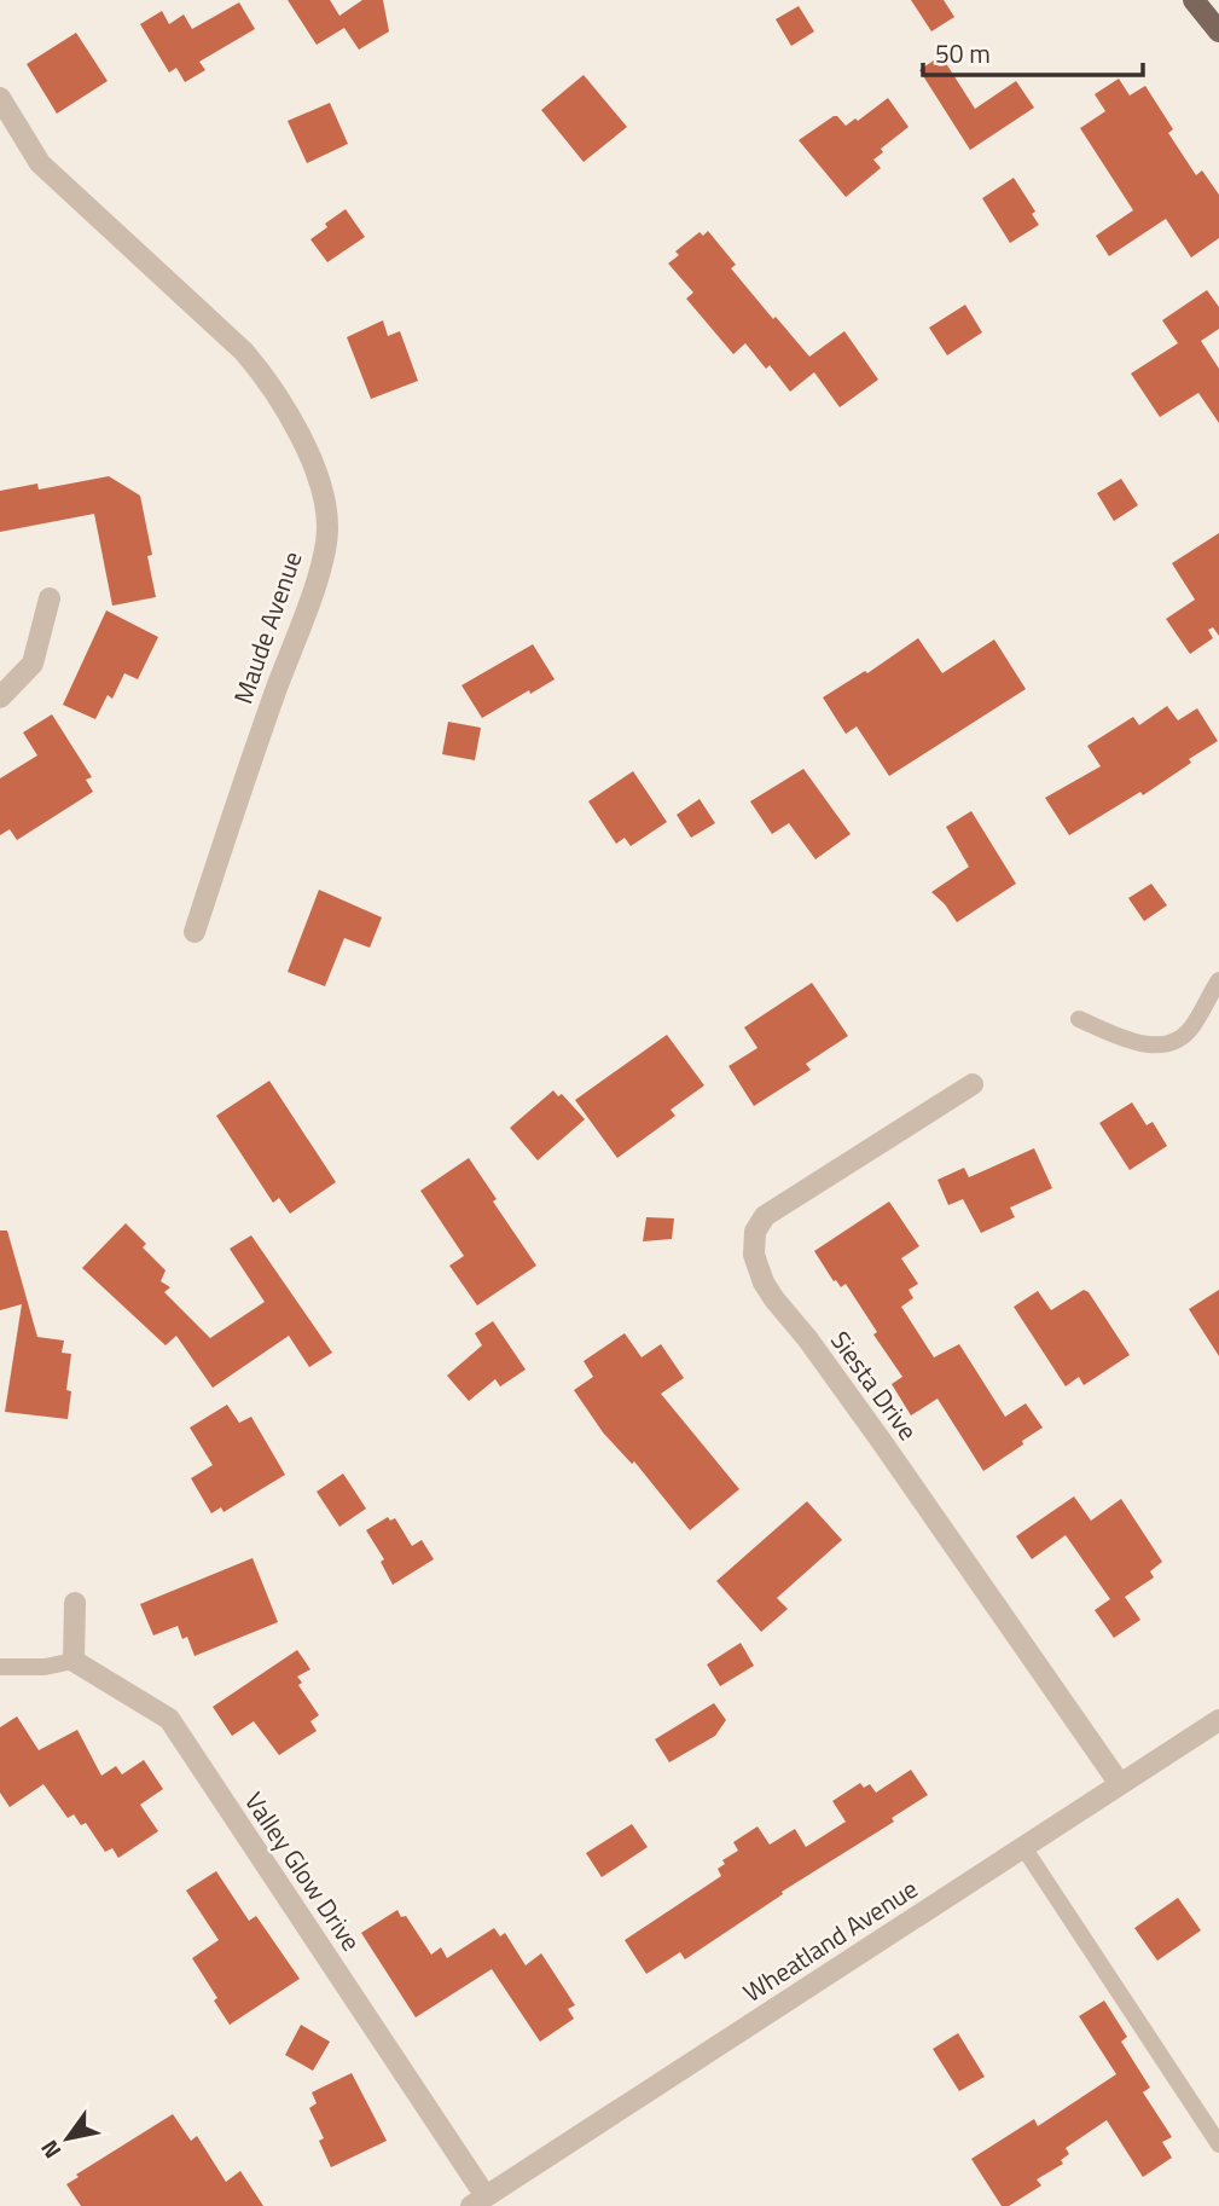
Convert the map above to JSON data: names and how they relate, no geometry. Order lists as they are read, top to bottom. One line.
{"streets":{"street":["Maude Avenue","Siesta Drive","Valley Glow Drive","Wheatland Avenue"]},"crossings":[["Siesta Drive","Wheatland Avenue"],["Valley Glow Drive","Wheatland Avenue"]],"scale_bar":"50 m","north":"bottom left"}
